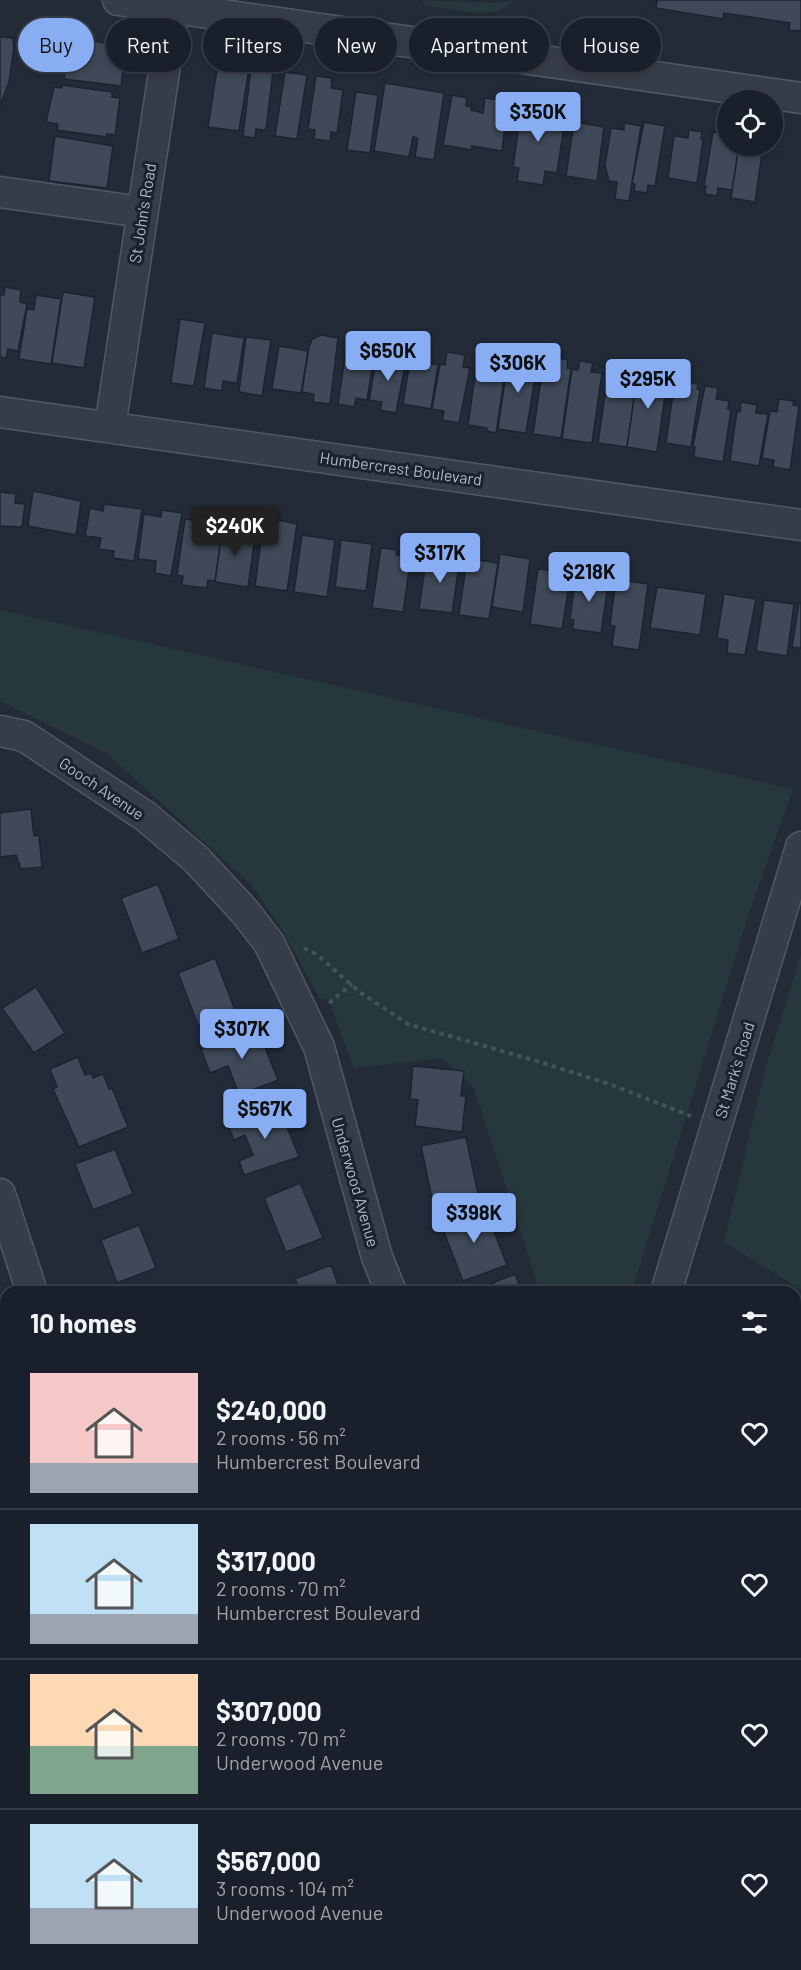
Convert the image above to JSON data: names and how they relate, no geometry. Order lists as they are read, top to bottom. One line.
{"streets":{"street":["St John's Road","Humbercrest Boulevard","Gooch Avenue","St Mark's Road","Underwood Avenue"]},"crossings":[["St John's Road","Humbercrest Boulevard"],["Gooch Avenue","Underwood Avenue"]],"page":{"chip":["Buy","Rent","Filters","New","Apartment","House"],"price":["$350K","$650K","$306K","$295K","$240K","$317K","$218K","$307K","$567K","$398K"],"heading":"10 homes","list":[{"name":"$240,000","note":"2 rooms · 56 m² · Humbercrest Boulevard"},{"name":"$317,000","note":"2 rooms · 70 m² · Humbercrest Boulevard"},{"name":"$307,000","note":"2 rooms · 70 m² · Underwood Avenue"},{"name":"$567,000","note":"3 rooms · 104 m² · Underwood Avenue"}]}}
